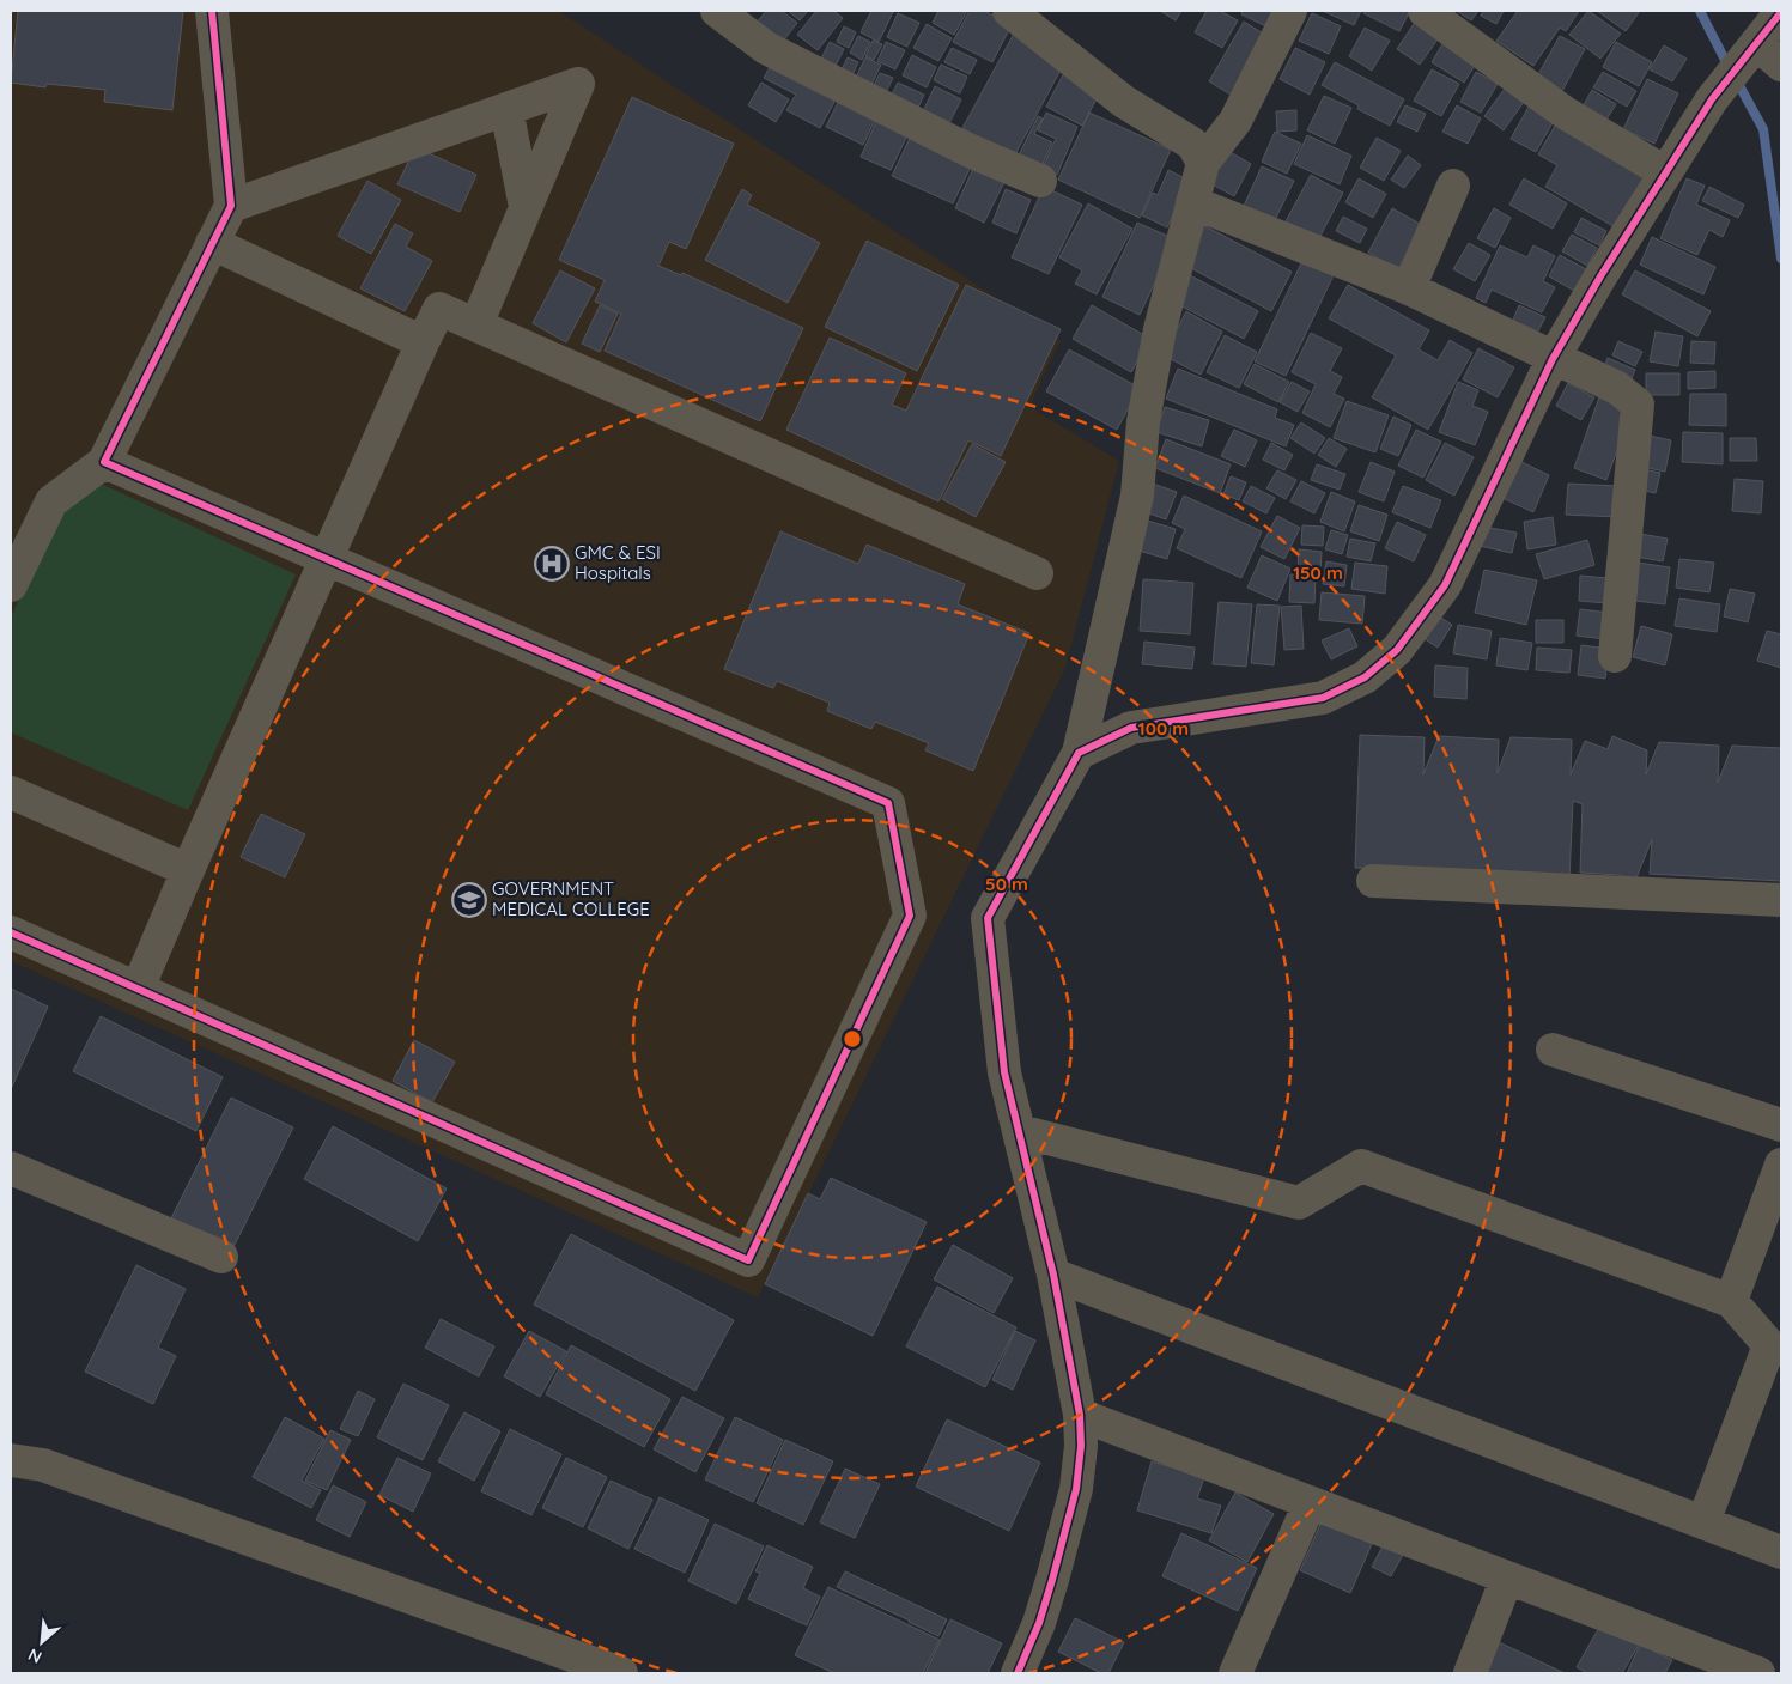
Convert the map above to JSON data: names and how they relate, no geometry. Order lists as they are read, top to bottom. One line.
{"places":{"hospital":["GMC & ESI Hospitals"],"school or university":["GOVERNMENT MEDICAL COLLEGE"]},"north":"bottom left","rings":["150 m","100 m","50 m"]}
